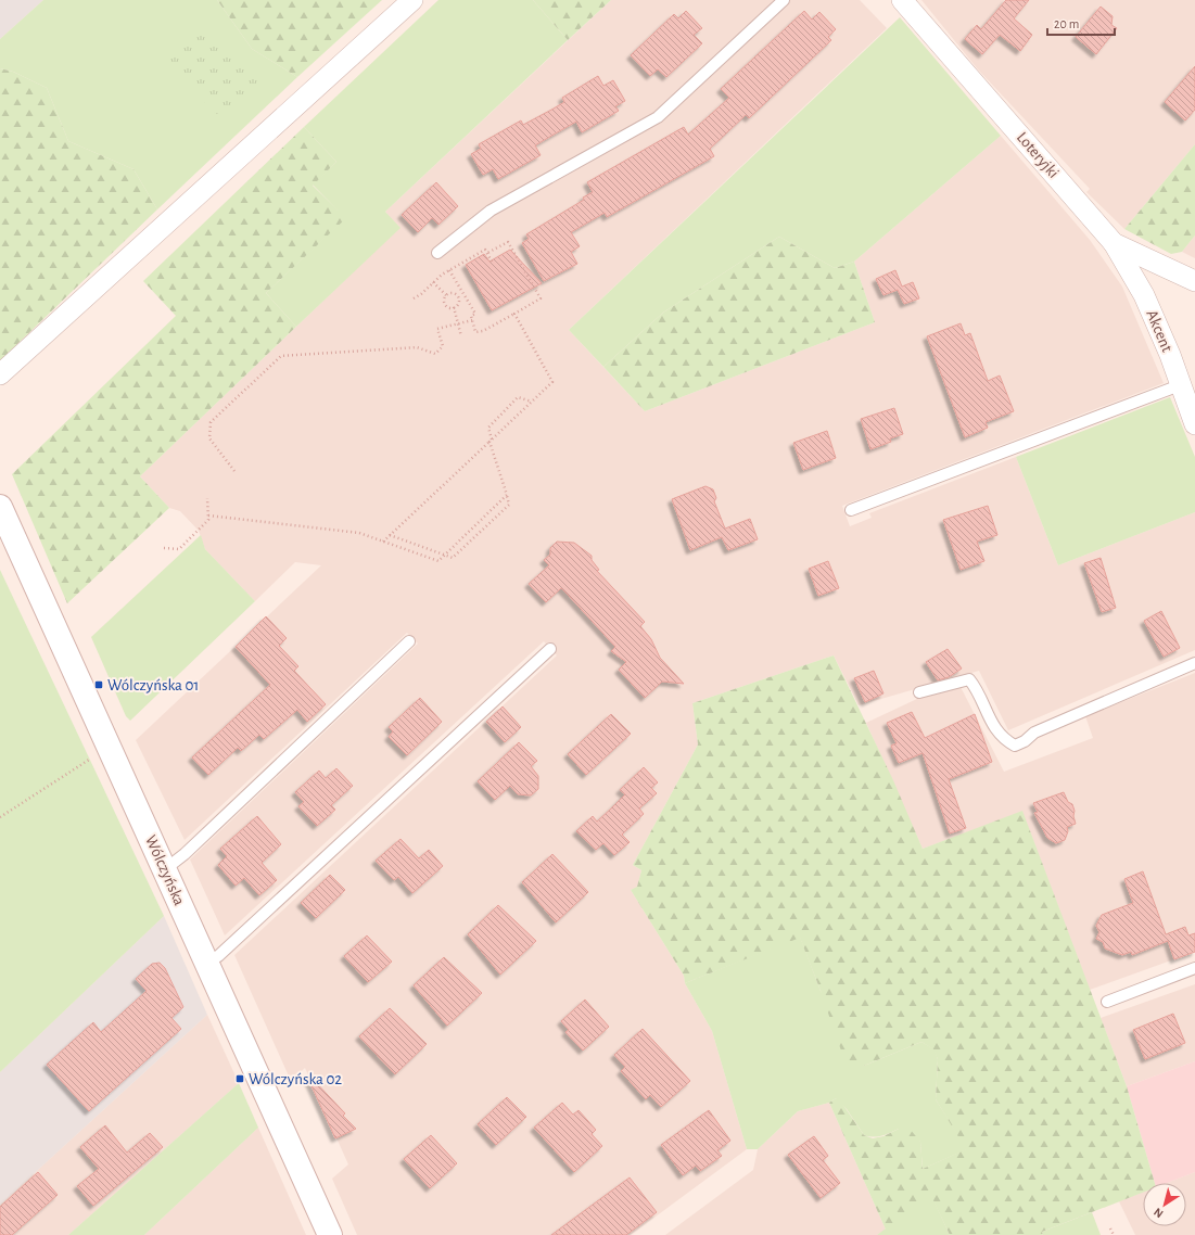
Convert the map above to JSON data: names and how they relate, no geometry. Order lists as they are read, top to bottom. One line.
{"streets":{"street":["Loteryjki","Akcent","Wólczyńska"]},"crossings":[["Loteryjki","Akcent"]],"places":{"transit":["Wólczyńska 01","Wólczyńska 02"]},"scale_bar":"20 m","north":"bottom left"}
